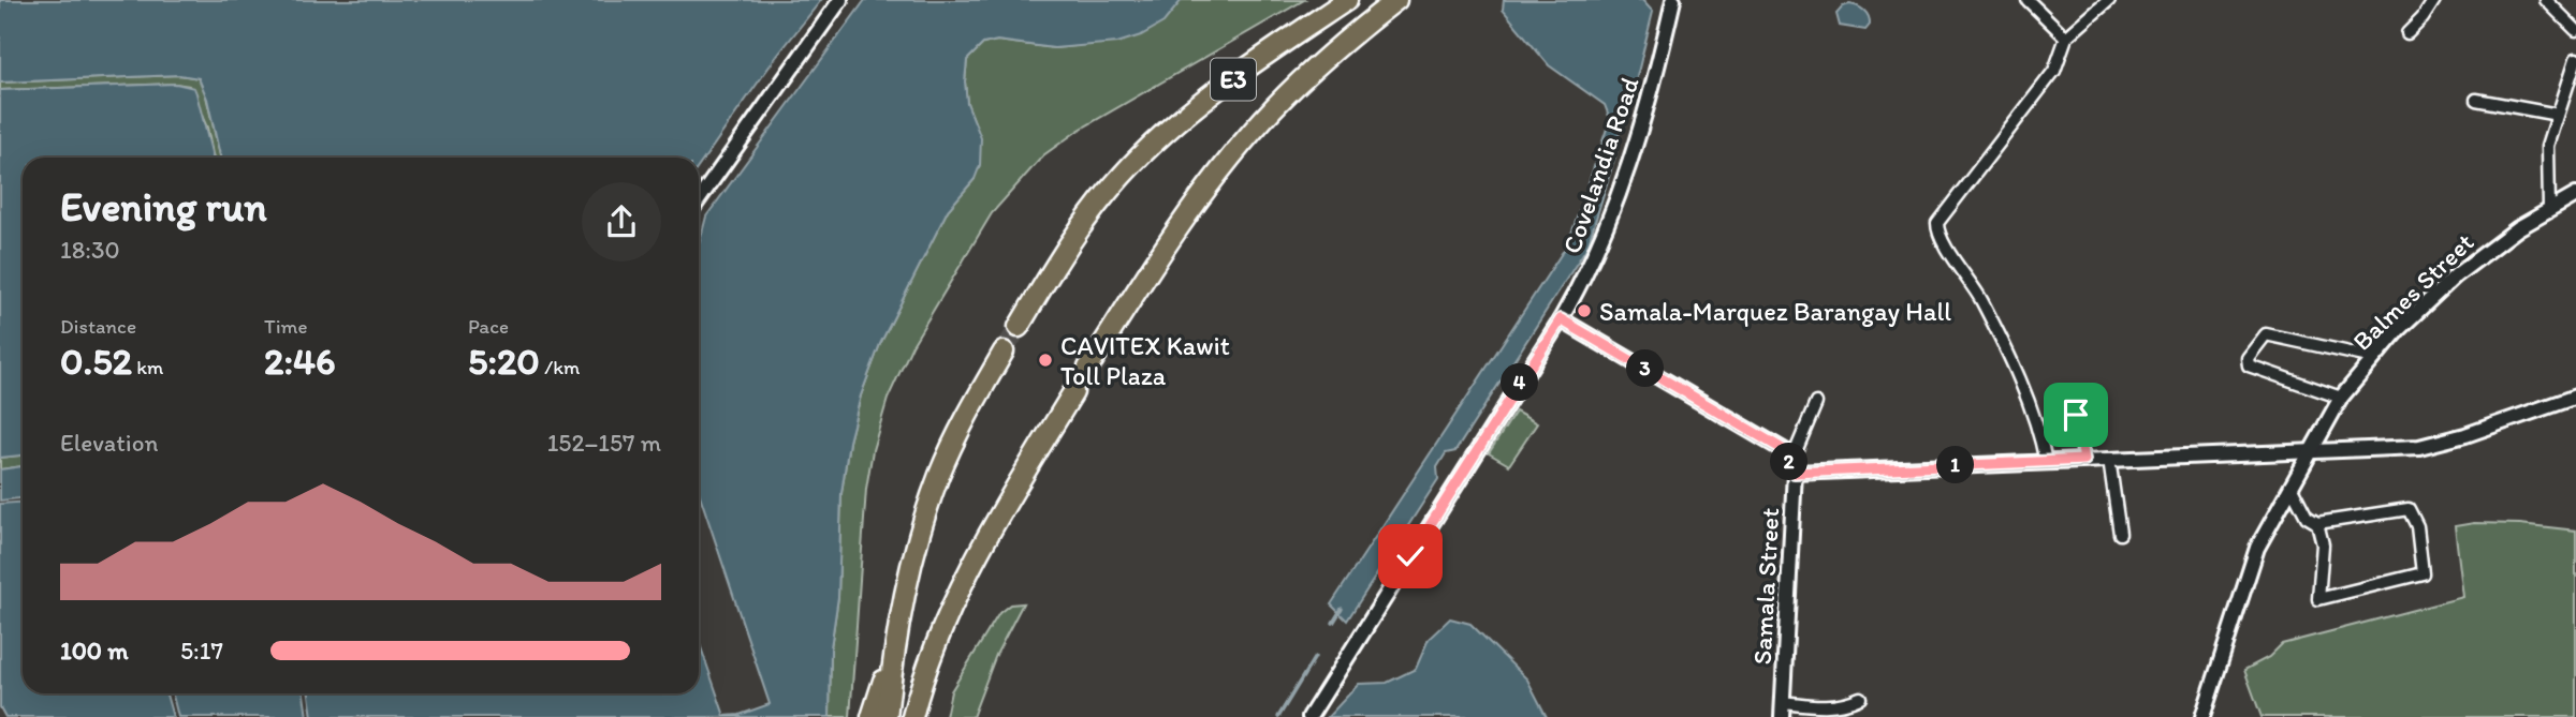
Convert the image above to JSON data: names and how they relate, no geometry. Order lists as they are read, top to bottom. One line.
{"streets":{"highway":["E3"],"street":["Covelandia Road","Balmes Street","Samala Street"]},"places":["Samala-Marquez Barangay Hall","CAVITEX Kawit Toll Plaza"],"page":{"heading":["Evening run","18:30"],"stats":[["Distance","0.52 km"],["Time","2:46"],["Pace","5:20 /km"]],"pins":["3","4","2","1"],"chart":["Elevation","152–157 m"],"list":[{"name":"100 m","note":"5:17"}]}}
